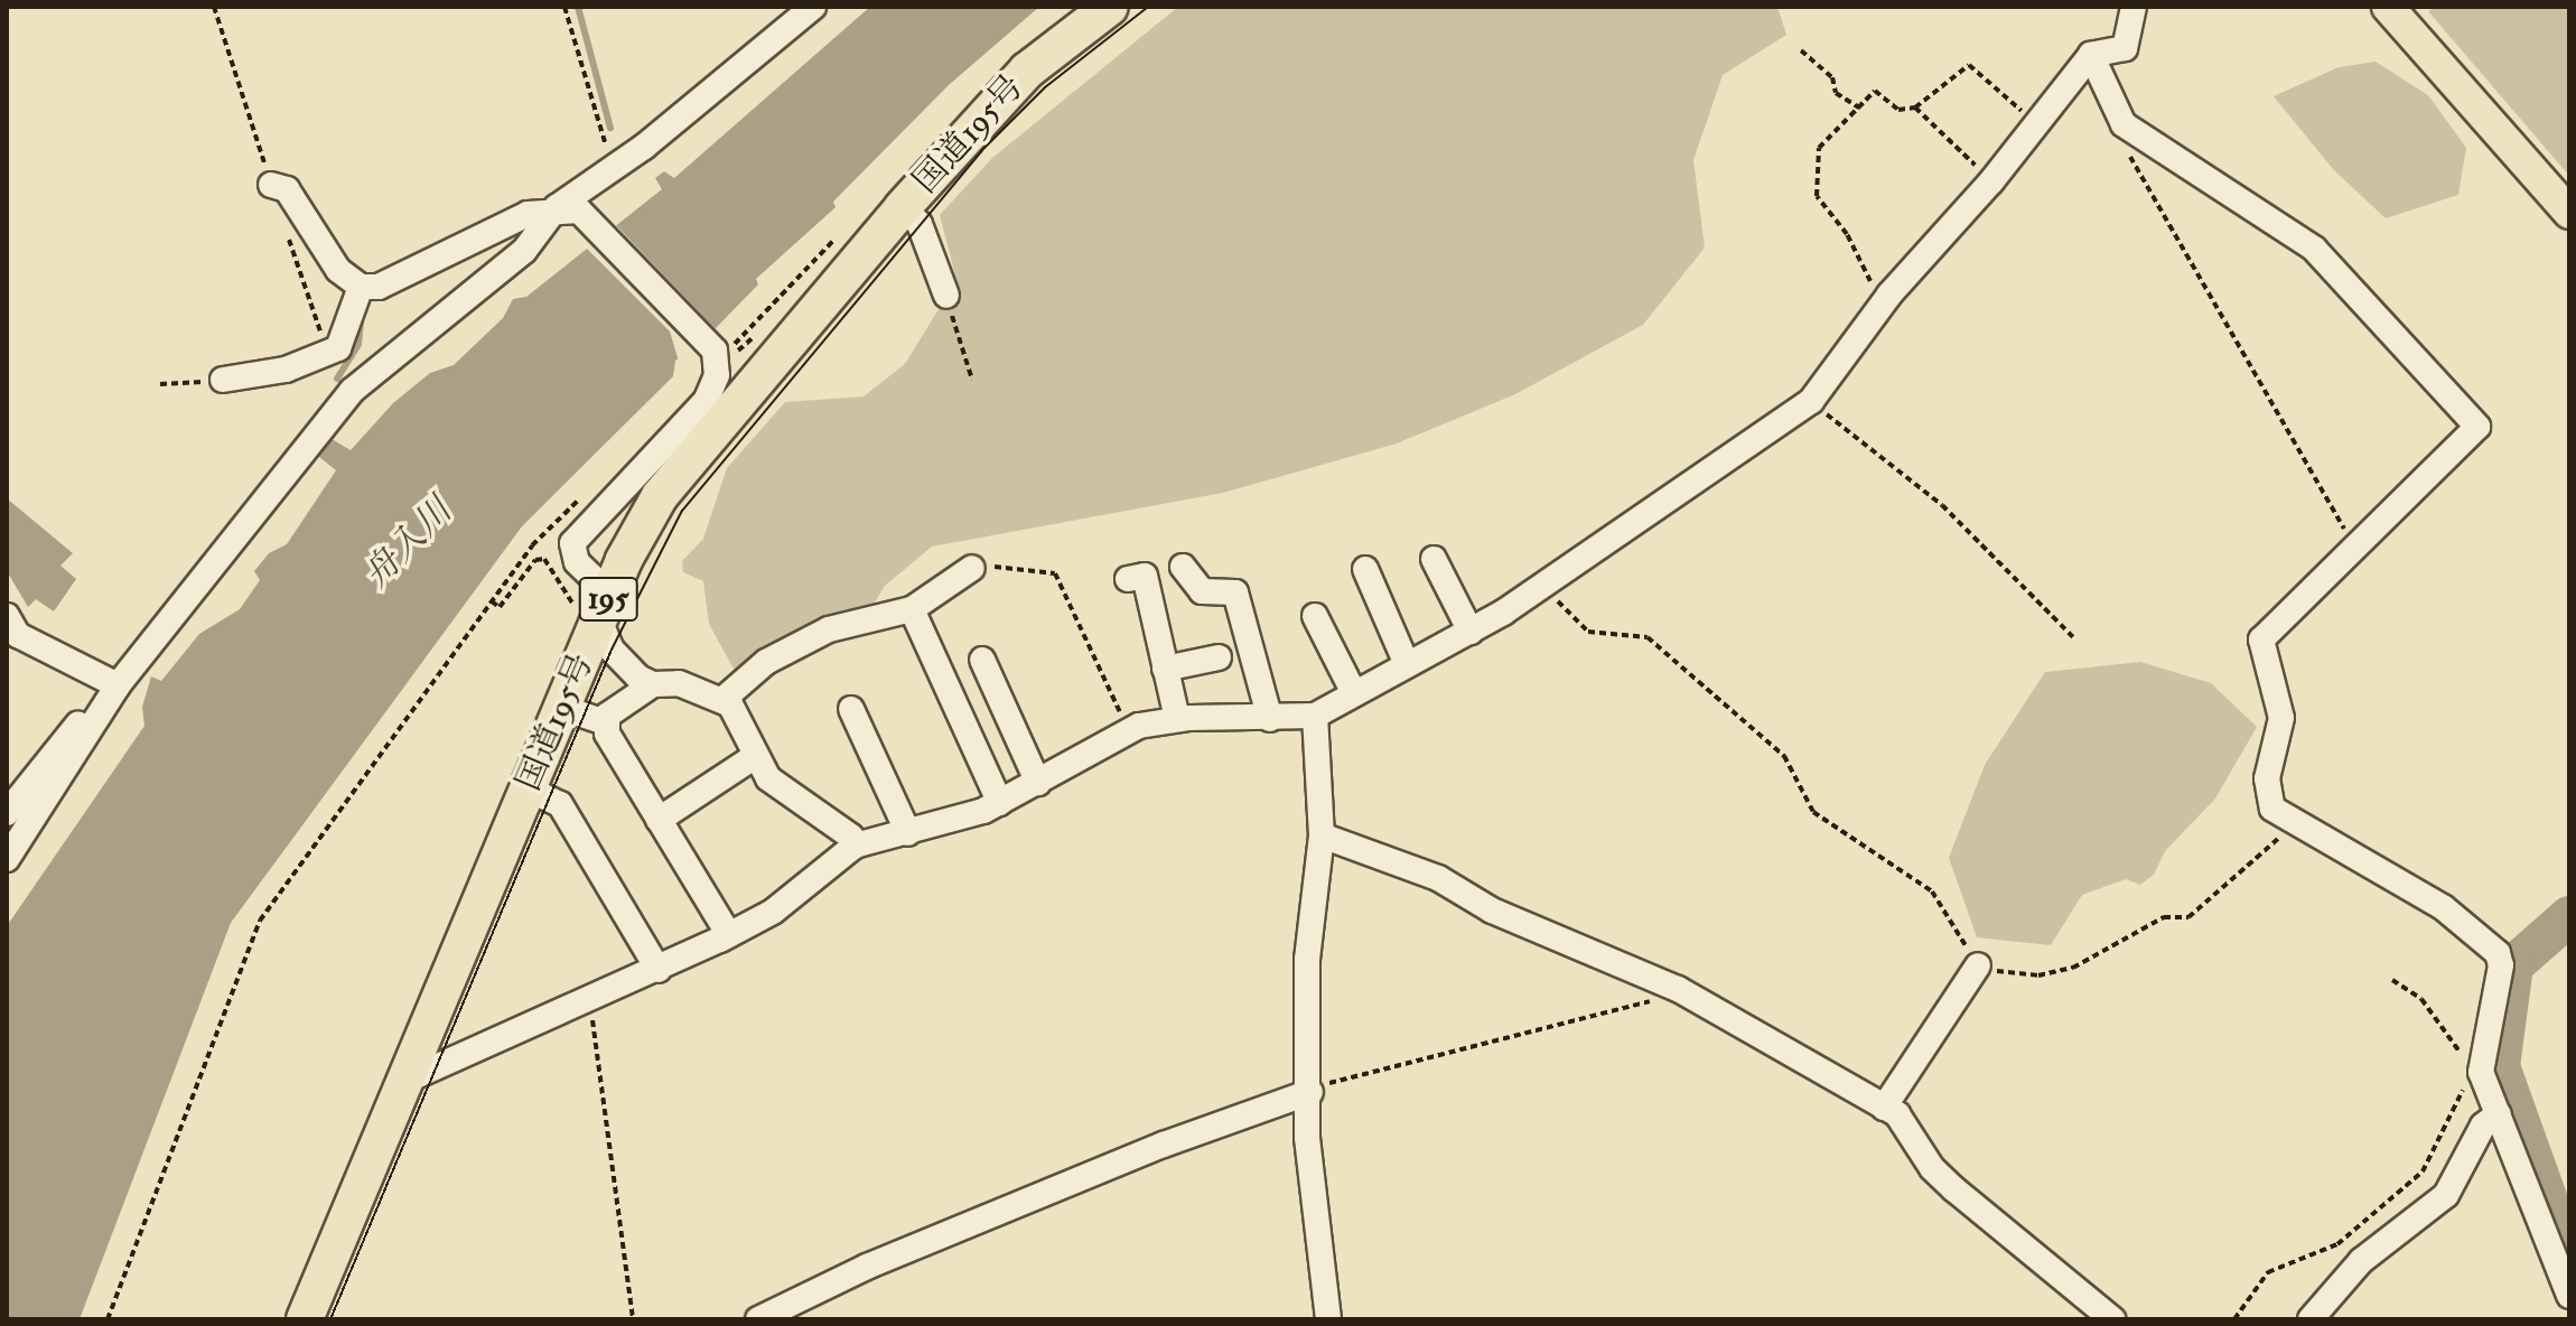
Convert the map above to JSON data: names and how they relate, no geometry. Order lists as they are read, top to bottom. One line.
{"streets":{"highway":["国道195号","195"]},"water":["舟入川"]}
